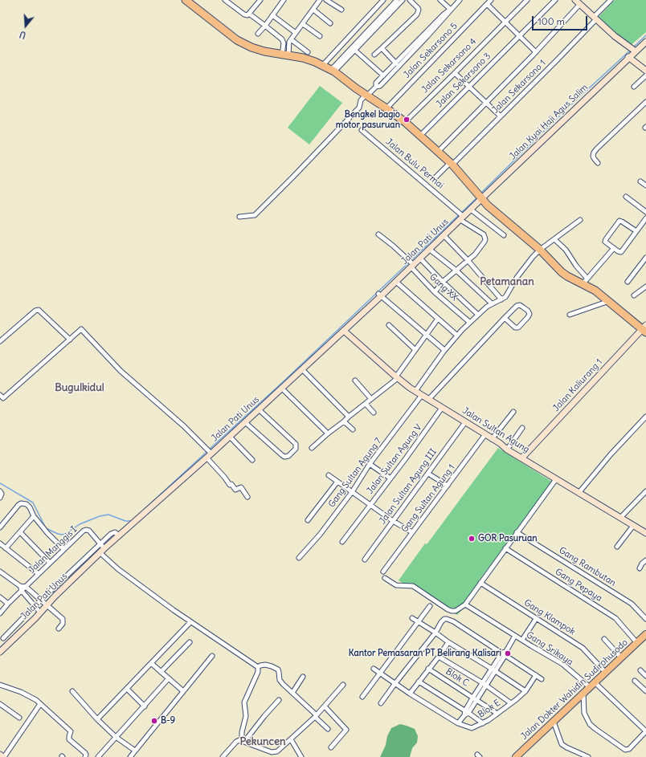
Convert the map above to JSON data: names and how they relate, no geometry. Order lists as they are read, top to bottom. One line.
{"streets":{"main road":["Jalan Kyai Haji Agus Salim","Jalan Pati Unus","Jalan Kaliurang 1","Jalan Sultan Agung","Jalan Dokter Wahidin Sudirohusodo"],"street":["Jalan Sekarsono 5","Jalan Sekarsono 4","Jalan Sekarsono 3","Jalan Sekarsono 1","Jalan Bulu Permai","Gang XX","Jalan Sultan Agung V","Gang Sultan Agung 7","Jalan Sultan Agung III","Gang Sultan Agung 1","Jalan Manggis I","Gang Rambutan","Gang Pepaya","Gang Klampok","Gang Srikaya","Blok C","Blok E"]},"crossings":[["Jalan Kyai Haji Agus Salim","Jalan Pati Unus"],["Jalan Bulu Permai","Jalan Pati Unus"],["Jalan Pati Unus","Gang XX"],["Jalan Pati Unus","Jalan Sultan Agung"],["Jalan Pati Unus","Jalan Manggis I"],["Jalan Kaliurang 1","Jalan Sultan Agung"],["Jalan Sultan Agung","Jalan Sultan Agung V"],["Jalan Sultan Agung","Gang Sultan Agung 7"],["Jalan Sultan Agung","Jalan Sultan Agung III"],["Jalan Sultan Agung","Gang Sultan Agung 1"],["Gang Pepaya","Jalan Dokter Wahidin Sudirohusodo"],["Gang Klampok","Jalan Dokter Wahidin Sudirohusodo"],["Gang Srikaya","Jalan Dokter Wahidin Sudirohusodo"],["Blok C","Blok E"]],"districts":["Petamanan","Bugulkidul","Pekuncen"],"places":["Bengkel bagio motor pasuruan","GOR Pasuruan","Kantor Pemasaran PT Belirang Kalisari","B-9"],"scale_bar":"100 m","north":"bottom"}
